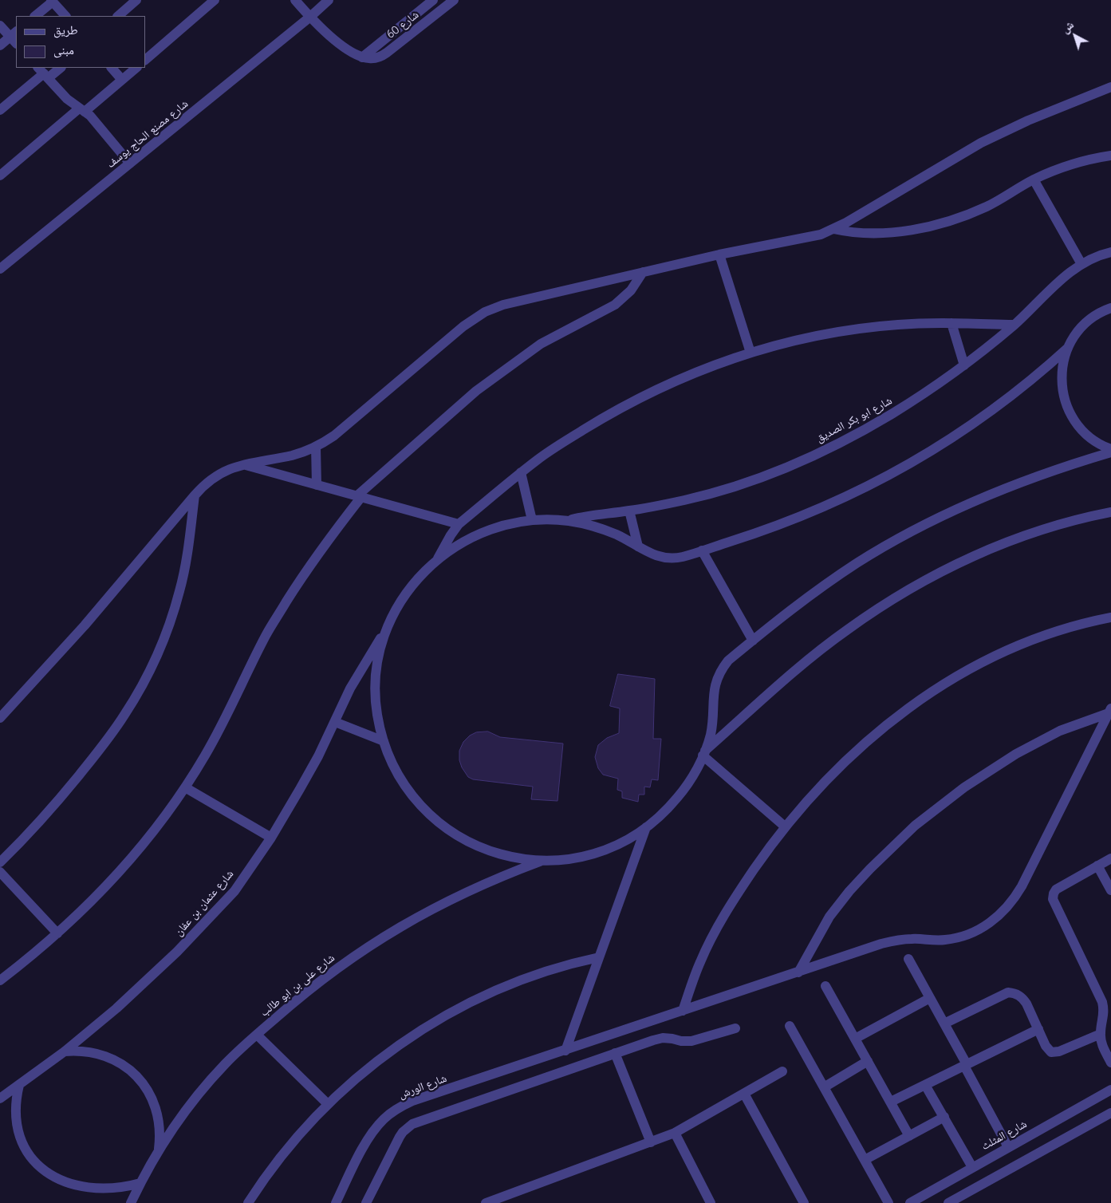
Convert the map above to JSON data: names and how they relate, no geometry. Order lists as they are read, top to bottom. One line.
{"streets":{"street":["شارع 60","شارع مصنع الحاج يوسف","شارع ابو بكر الصديق","شارع عثمان بن عفان","شارع على بن ابو طالب","شارع الورش","شارع المثلث"]},"legend":["طريق","مبنى"],"north":"top left"}
